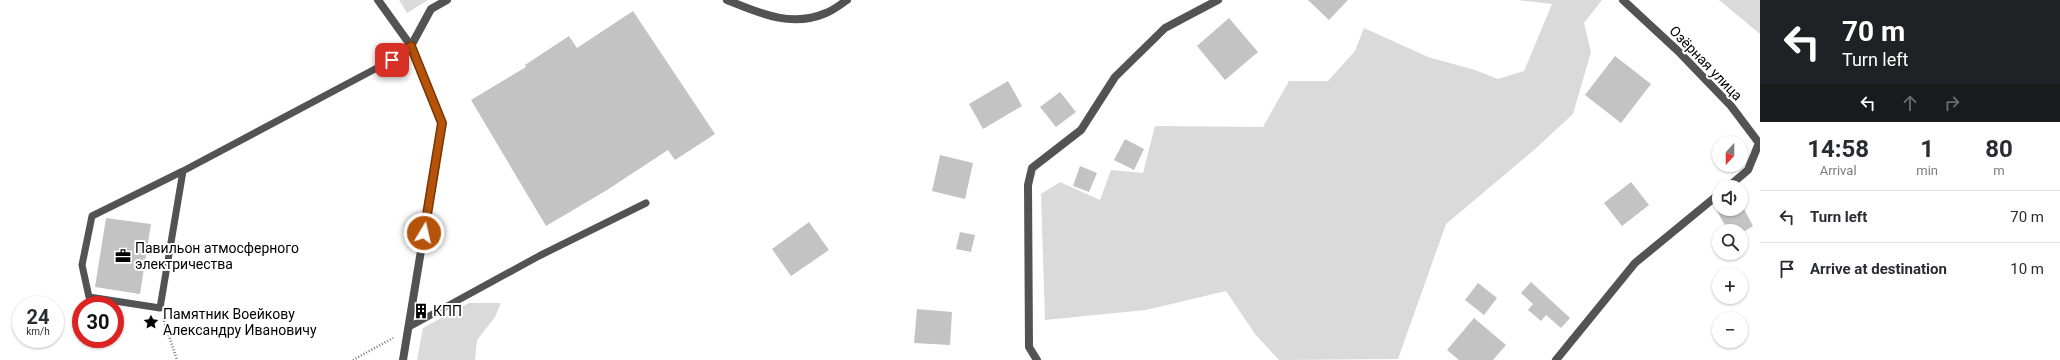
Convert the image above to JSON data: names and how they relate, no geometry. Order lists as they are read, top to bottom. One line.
{"streets":{"street":["Озёрная улица"]},"places":{"office":["Павильон атмосферного электричества"],"building":["КПП"],"place":["Памятник Воейкову Александру Ивановичу"]},"north":"bottom","page":{"turn":["70 m","Turn left"],"eta":["14:58","Arrival","1","min","80","m"],"map_buttons":["+","−"],"list":[{"name":"Turn left","value":"70 m"},{"name":"Arrive at destination","value":"10 m"}],"speed":"24 km/h","limit":"30"}}
